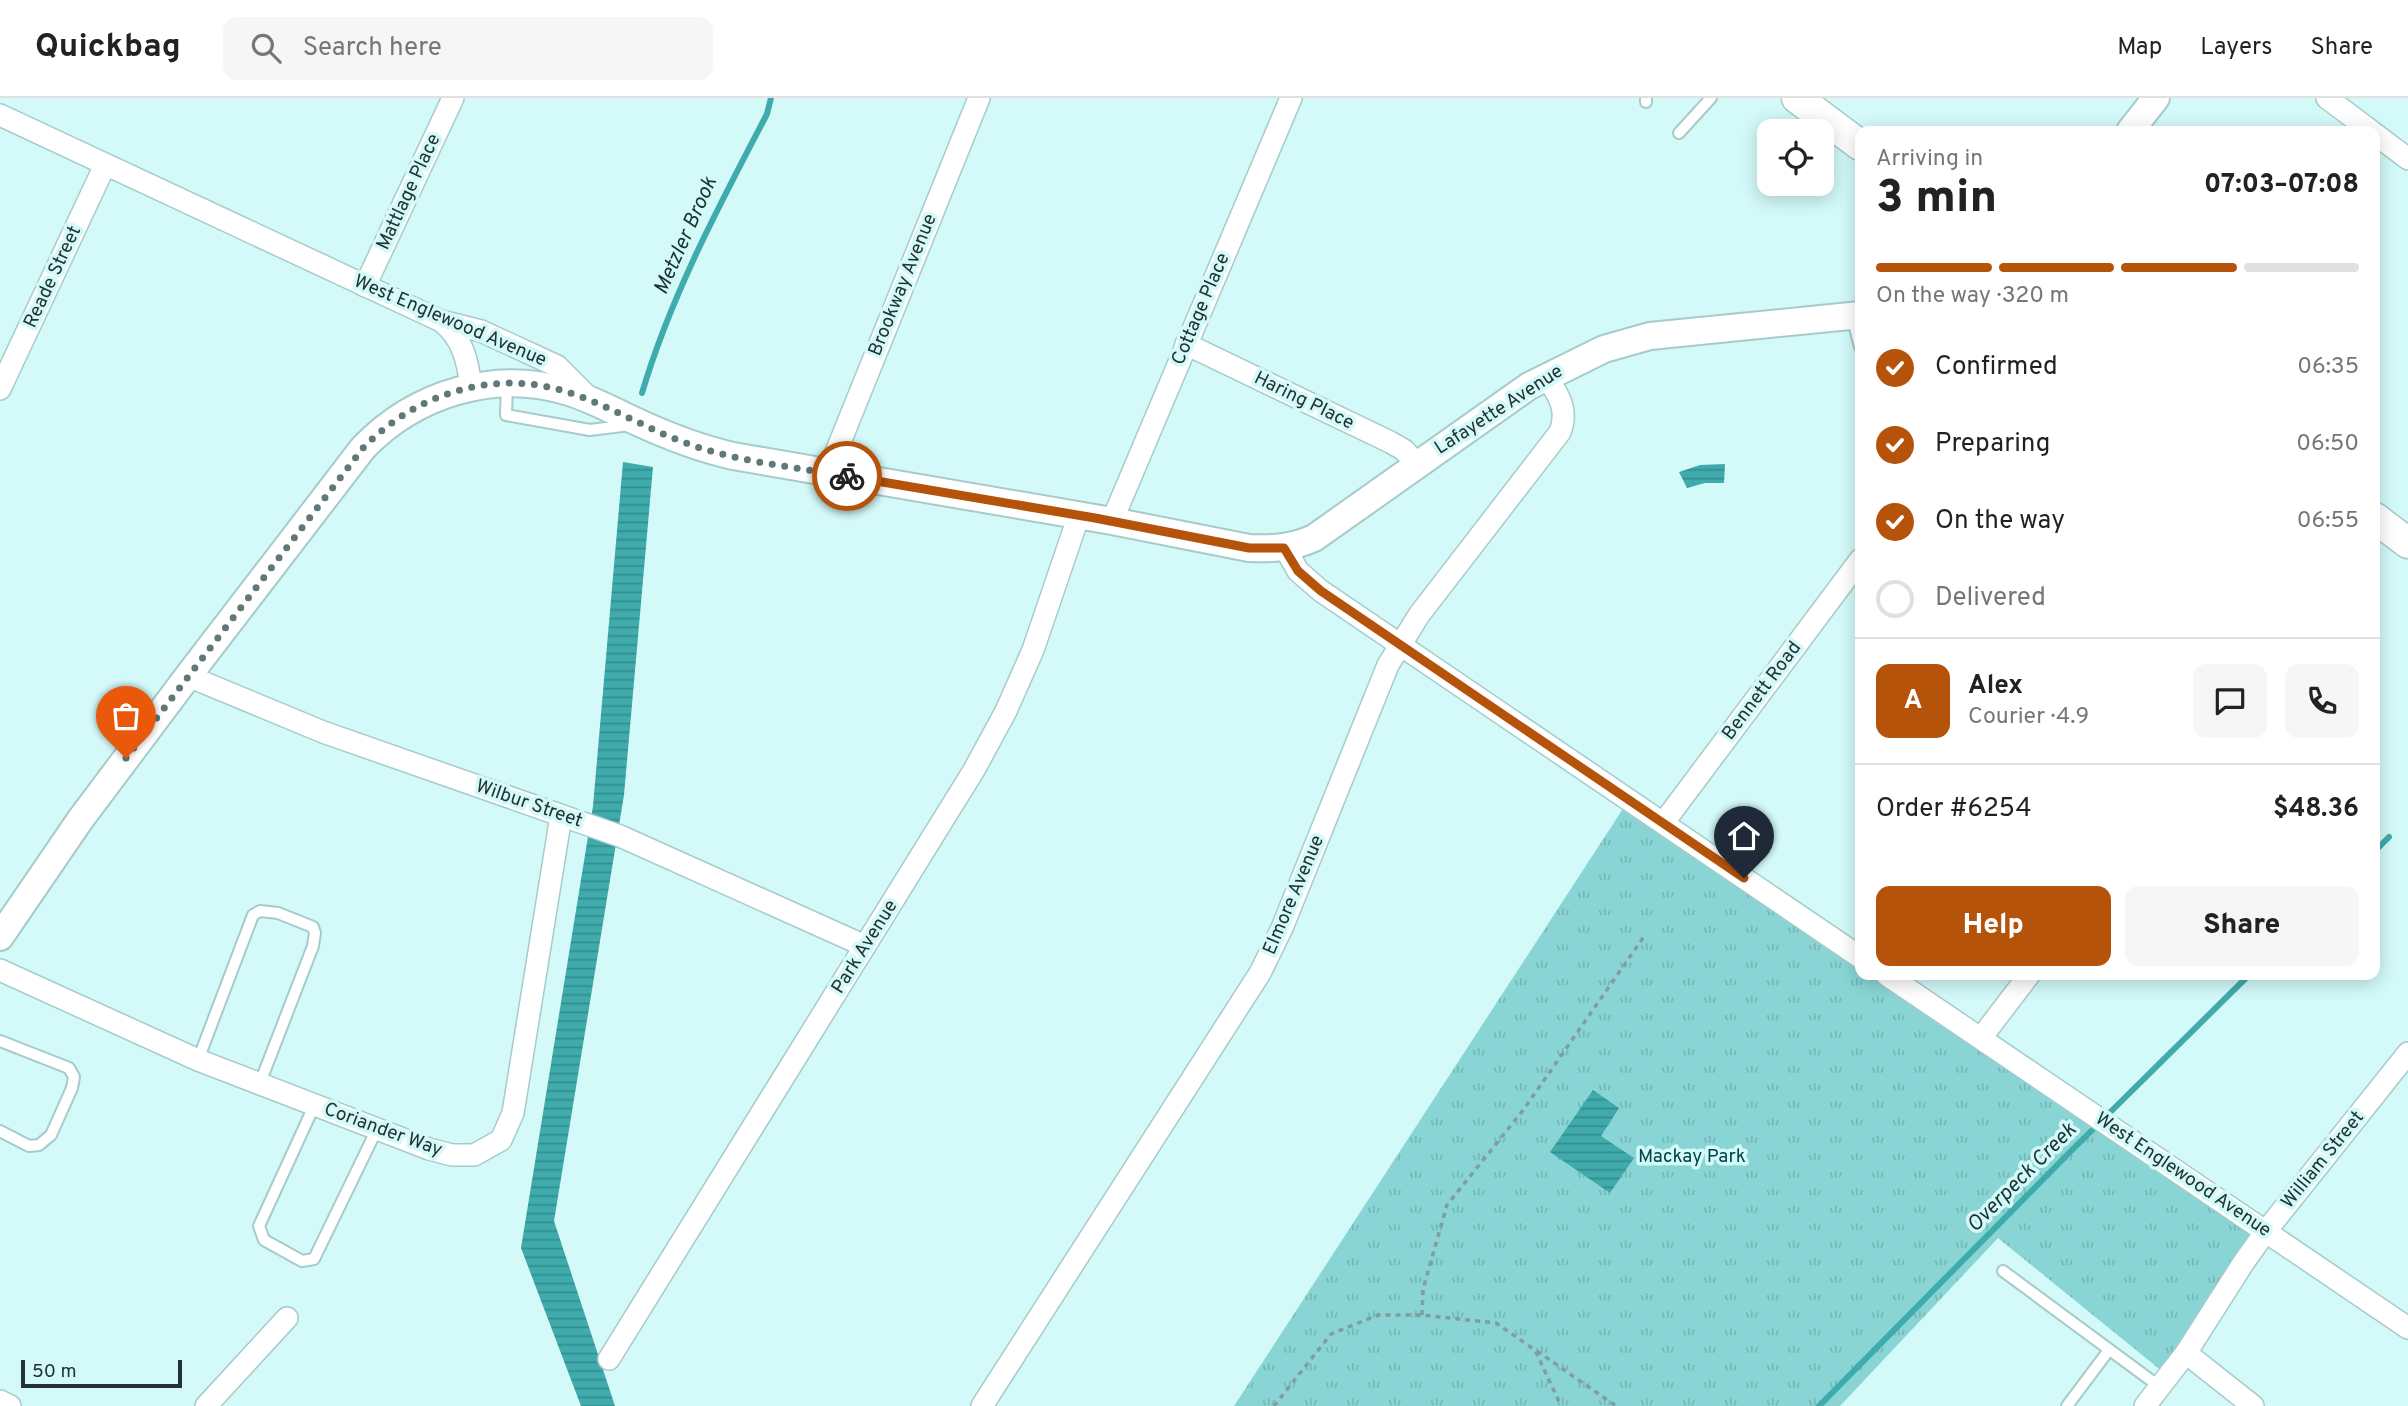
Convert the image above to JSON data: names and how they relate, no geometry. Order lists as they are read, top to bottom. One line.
{"streets":{"street":["Mattlage Place","Reade Street","Brookway Avenue","Cottage Place","West Englewood Avenue","Haring Place","Lafayette Avenue","Bennett Road","Wilbur Street","Elmore Avenue","Park Avenue","Coriander Way","William Street"]},"crossings":[["Mattlage Place","West Englewood Avenue"],["Reade Street","West Englewood Avenue"],["Brookway Avenue","West Englewood Avenue"],["Cottage Place","West Englewood Avenue"],["Cottage Place","Haring Place"],["West Englewood Avenue","Lafayette Avenue"],["West Englewood Avenue","Park Avenue"],["West Englewood Avenue","William Street"],["Haring Place","Lafayette Avenue"],["Lafayette Avenue","Elmore Avenue"],["Wilbur Street","Park Avenue"],["Wilbur Street","Coriander Way"]],"water":["Metzler Brook","Overpeck Creek"],"parks":["Mackay Park"],"scale_bar":"50 m","page":{"header":"Quickbag","search":"Search here","nav":["Map","Layers","Share"],"heading":["3 min","Arriving in","07:03–07:08"],"panel":["Alex","Courier · 4.9","Order #6254","$48.36"],"bar":"On the way · 320 m","list":[["Confirmed","06:35"],["Preparing","06:50"],["On the way","06:55"],"Delivered"],"round":"A","buttons":["Help","Share"],"scale":"50 m"}}
